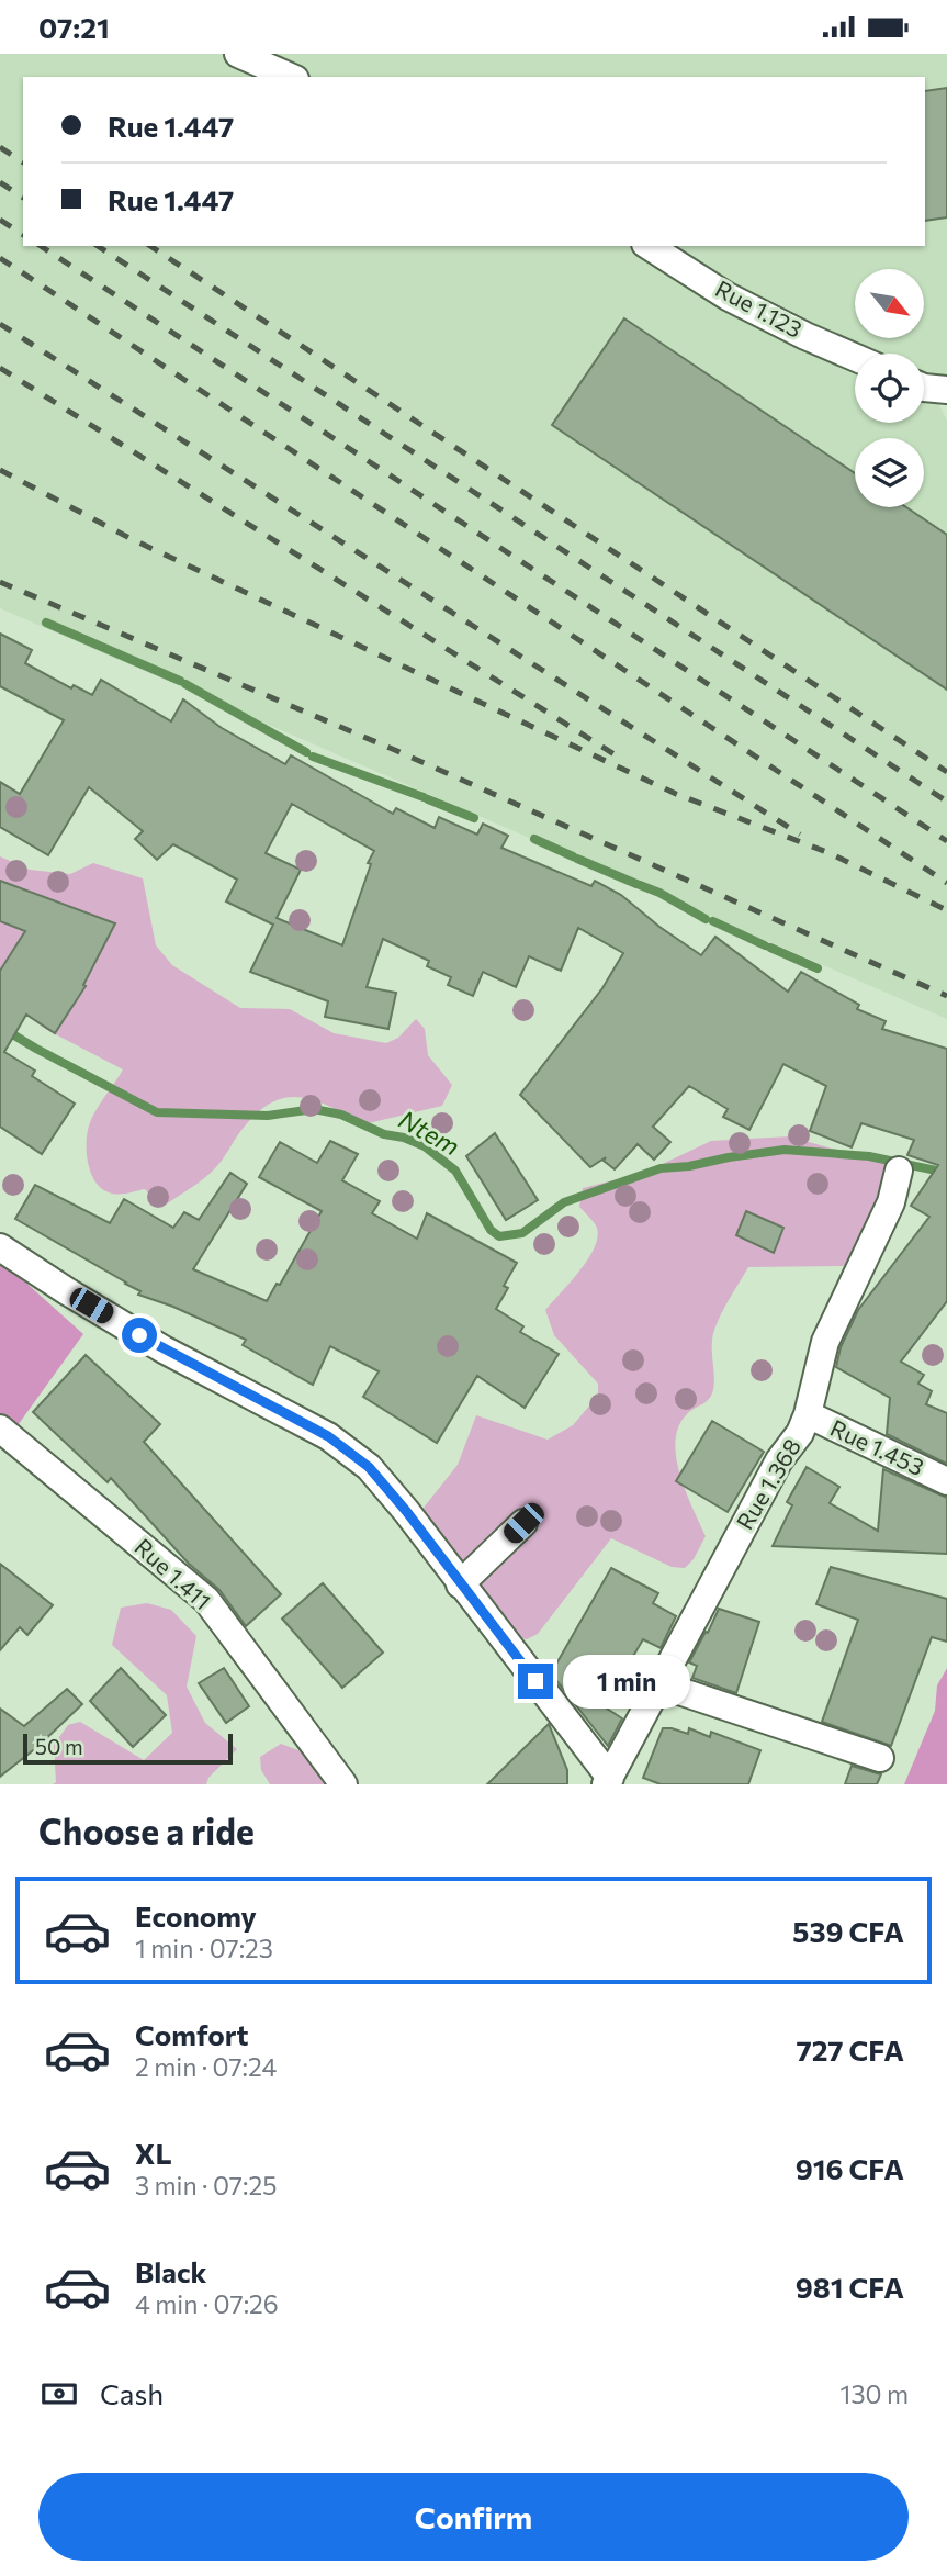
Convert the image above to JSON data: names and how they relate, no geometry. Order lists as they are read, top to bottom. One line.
{"streets":{"street":["Rue 1.123","Rue 1.453","Rue 1.368","Rue 1.411"]},"crossings":[["Rue 1.453","Rue 1.368"]],"water":["Ntem"],"scale_bar":"50 m","north":"bottom right","page":{"status":"07:21","banner":["Rue 1.447","Rue 1.447"],"bubble":"1 min","scale":"50 m","heading":"Choose a ride","list":[{"name":"Economy","note":"1 min · 07:23","value":"539 CFA"},{"name":"Comfort","note":"2 min · 07:24","value":"727 CFA"},{"name":"XL","note":"3 min · 07:25","value":"916 CFA"},{"name":"Black","note":"4 min · 07:26","value":"981 CFA"}],"pay":["Cash","130 m"],"buttons":"Confirm"}}
